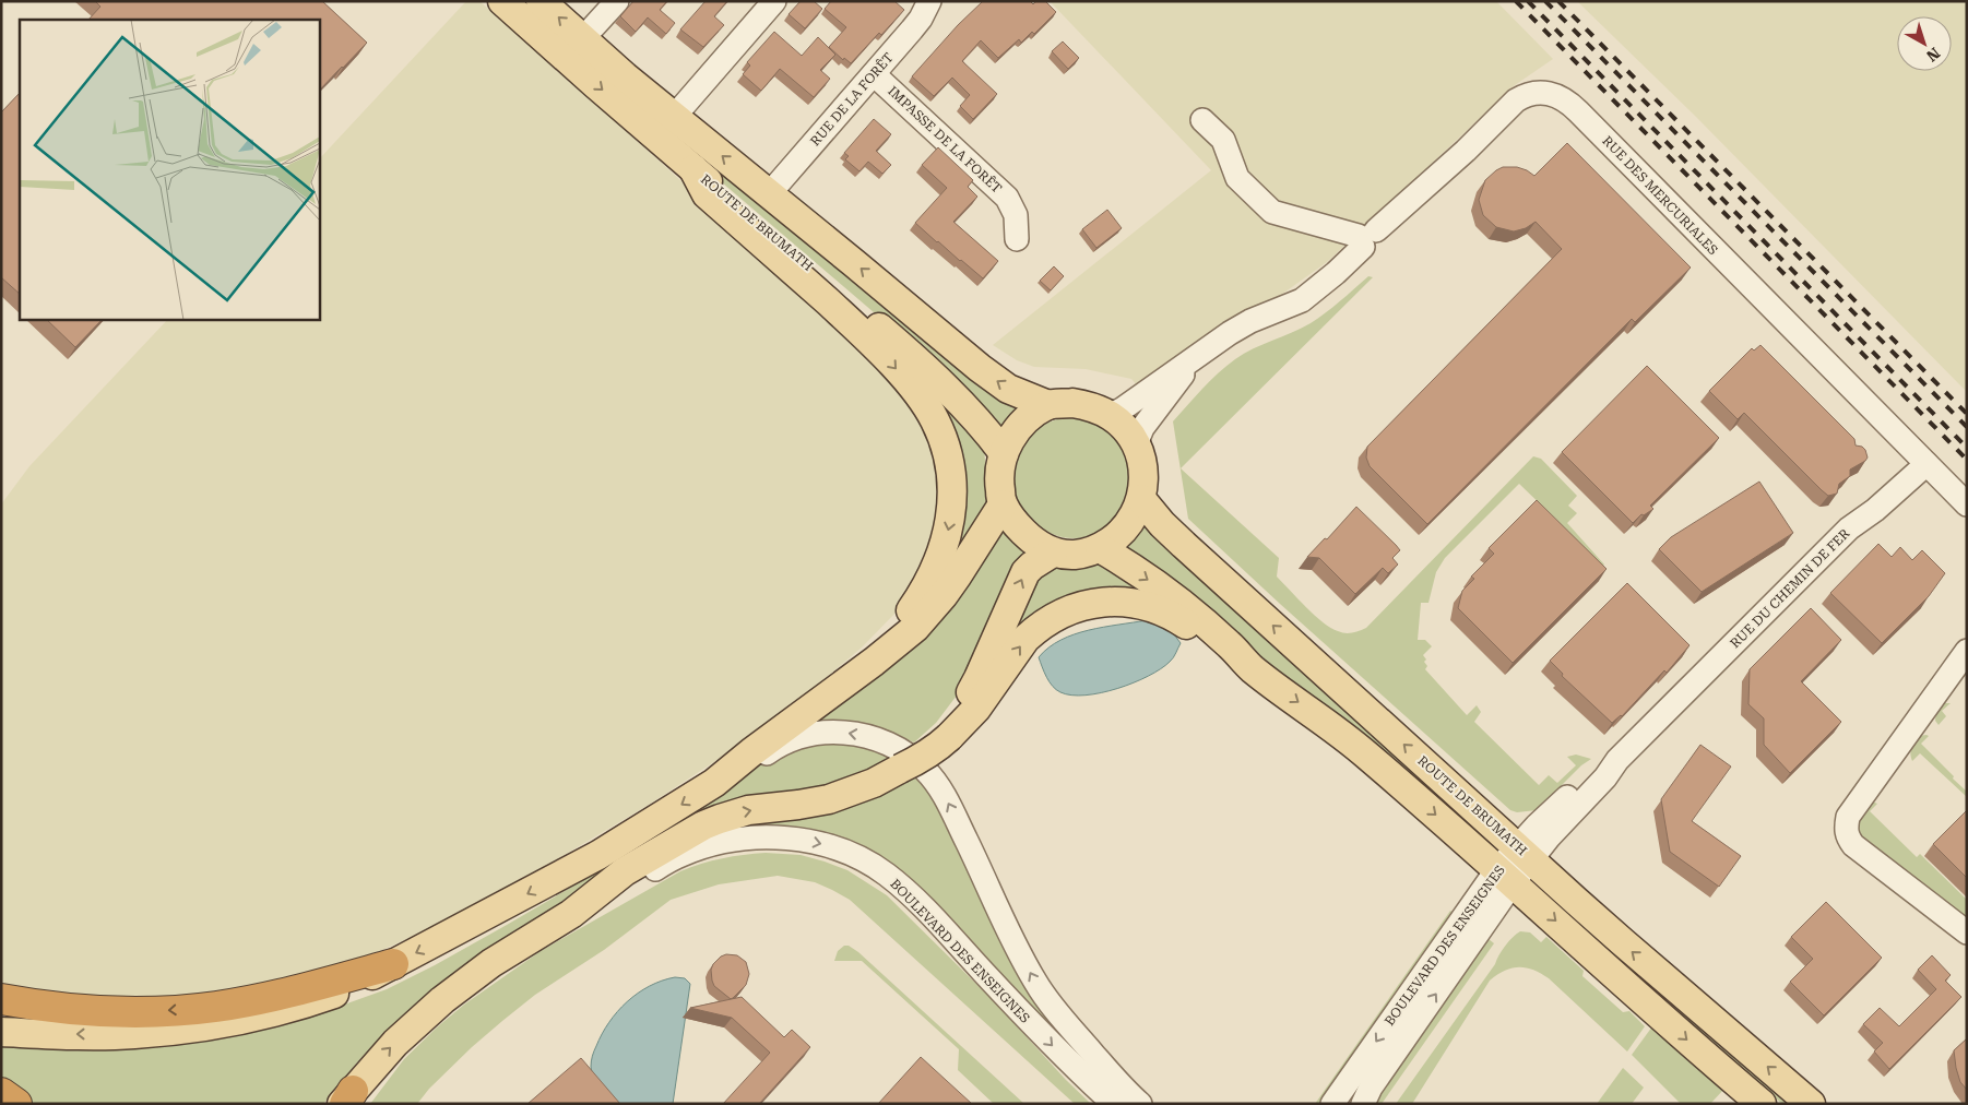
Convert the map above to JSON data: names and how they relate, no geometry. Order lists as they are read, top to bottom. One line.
{"streets":{"main road":["ROUTE DE BRUMATH"],"street":["RUE DE LA FORÊT","IMPASSE DE LA FORÊT","RUE DES MERCURIALES","RUE DU CHEMIN DE FER","BOULEVARD DES ENSEIGNES"]},"crossings":[["RUE DE LA FORÊT","IMPASSE DE LA FORÊT"],["RUE DES MERCURIALES","ROUTE DE BRUMATH"],["RUE DES MERCURIALES","RUE DU CHEMIN DE FER"],["ROUTE DE BRUMATH","BOULEVARD DES ENSEIGNES"],["RUE DU CHEMIN DE FER","BOULEVARD DES ENSEIGNES"]],"north":"bottom right"}
